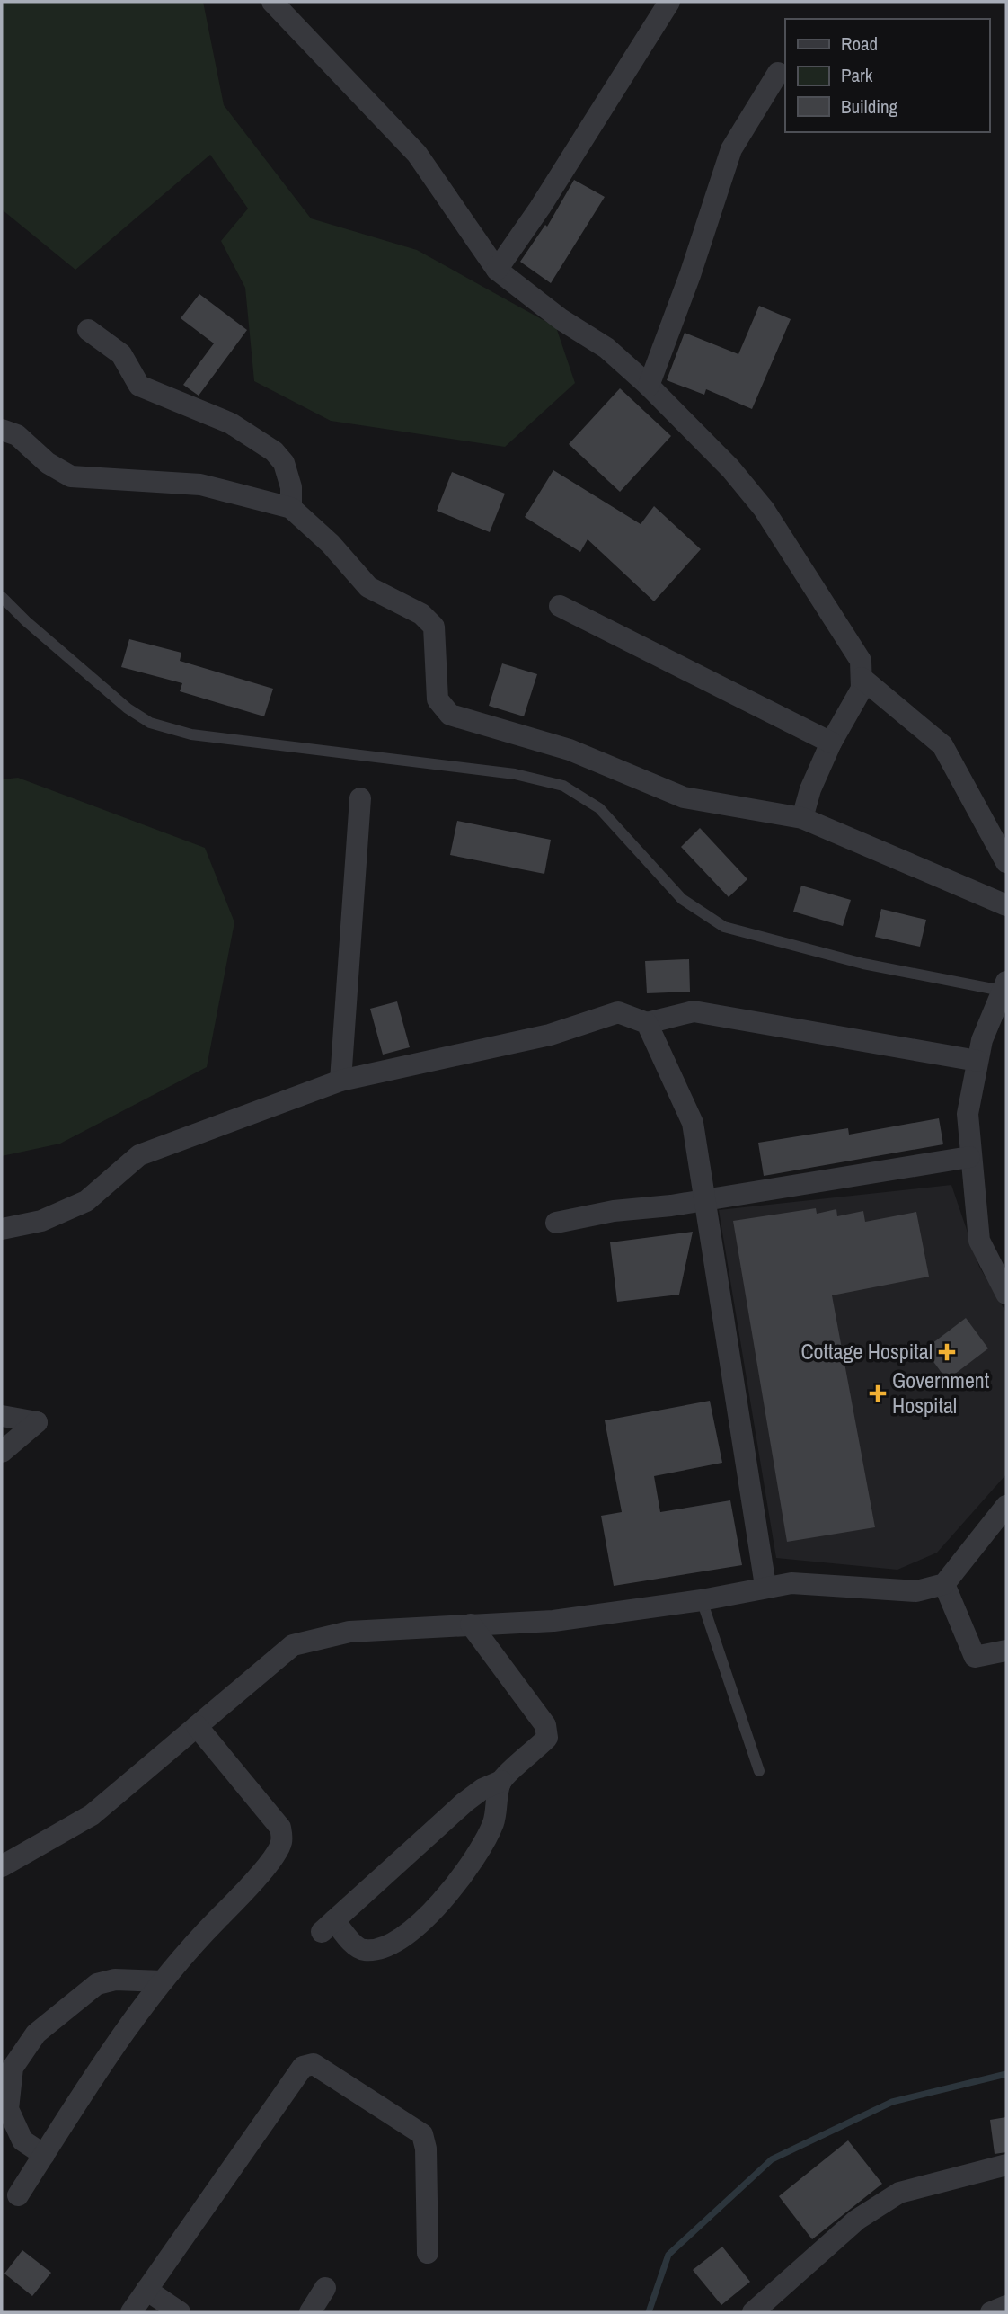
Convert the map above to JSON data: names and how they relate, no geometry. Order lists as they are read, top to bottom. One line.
{"places":{"health":["Cottage Hospital","Government Hospital"]},"legend":["Road","Park","Building"]}
